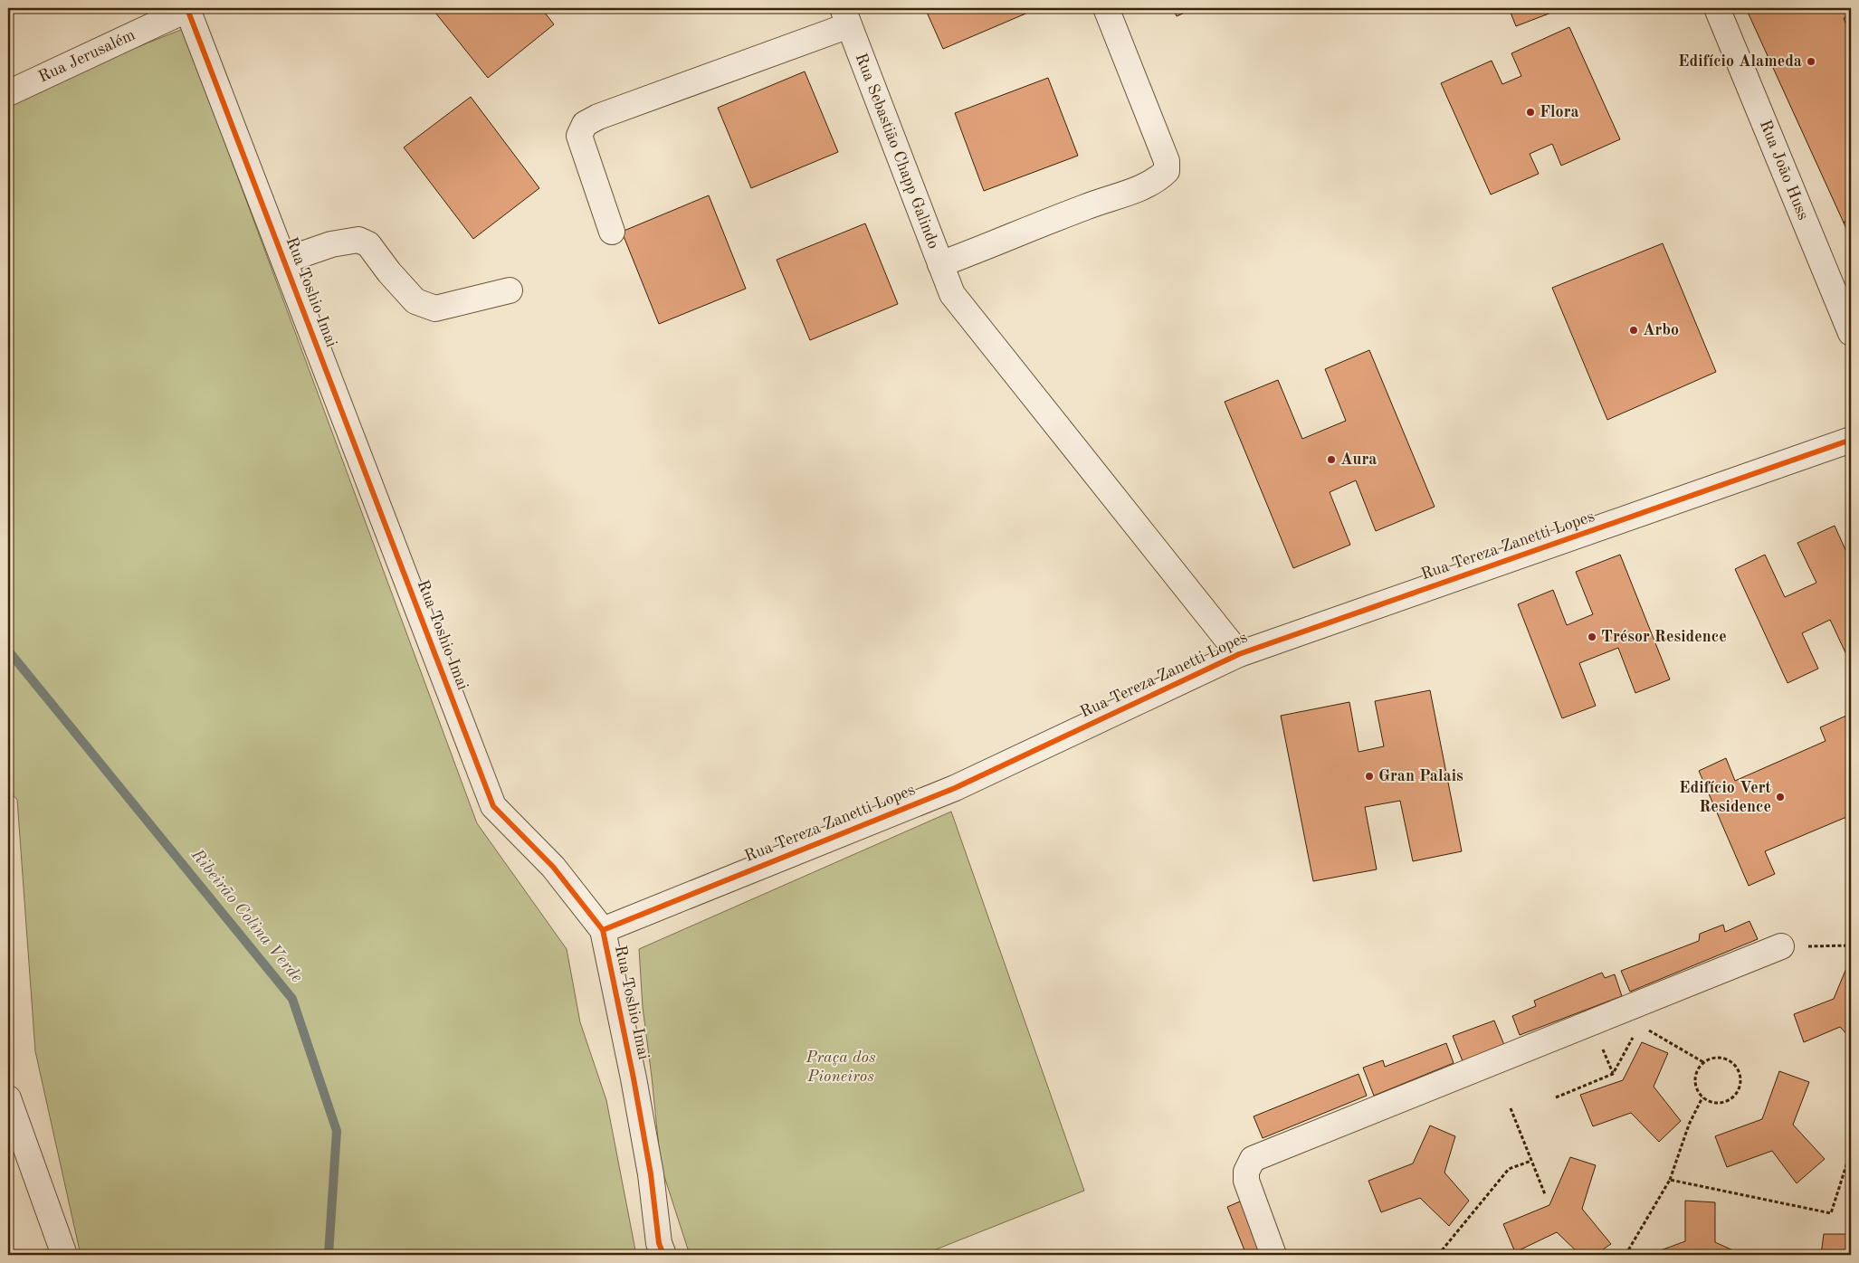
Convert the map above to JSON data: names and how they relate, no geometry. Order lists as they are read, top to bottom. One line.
{"streets":{"street":["Rua Jerusalém","Rua Sebastião Chapp Galindo","Rua João Huss","Rua Toshio Imai","Rua Tereza Zanetti Lopes"]},"crossings":[["Rua Jerusalém","Rua Toshio Imai"],["Rua Sebastião Chapp Galindo","Rua Tereza Zanetti Lopes"],["Rua Toshio Imai","Rua Tereza Zanetti Lopes"]],"water":["Ribeirão Colina Verde"],"parks":["Praça dos Pioneiros"],"places":["Edifício Alameda","Flora","Arbo","Aura","Trésor Residence","Gran Palais","Edifício Vert Residence"]}
